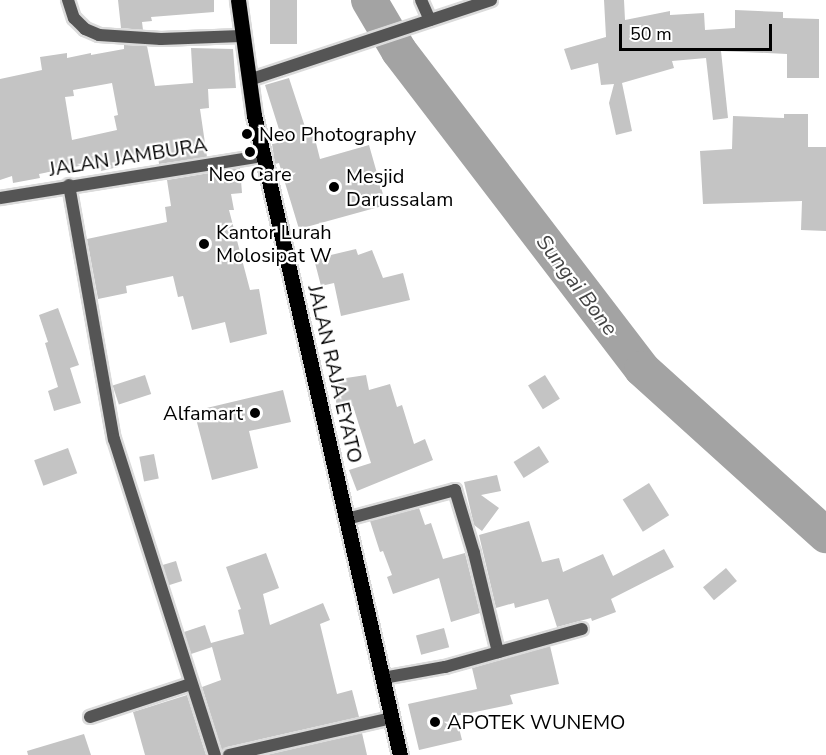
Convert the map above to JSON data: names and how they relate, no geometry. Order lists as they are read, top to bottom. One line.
{"streets":{"main road":["JALAN RAJA EYATO"],"street":["JALAN JAMBURA"]},"crossings":[["JALAN JAMBURA","JALAN RAJA EYATO"]],"water":["Sungai Bone"],"places":["Neo Photography","Neo Care","Mesjid Darussalam","Kantor Lurah Molosipat W","Alfamart","APOTEK WUNEMO"],"scale_bar":"50 m"}
